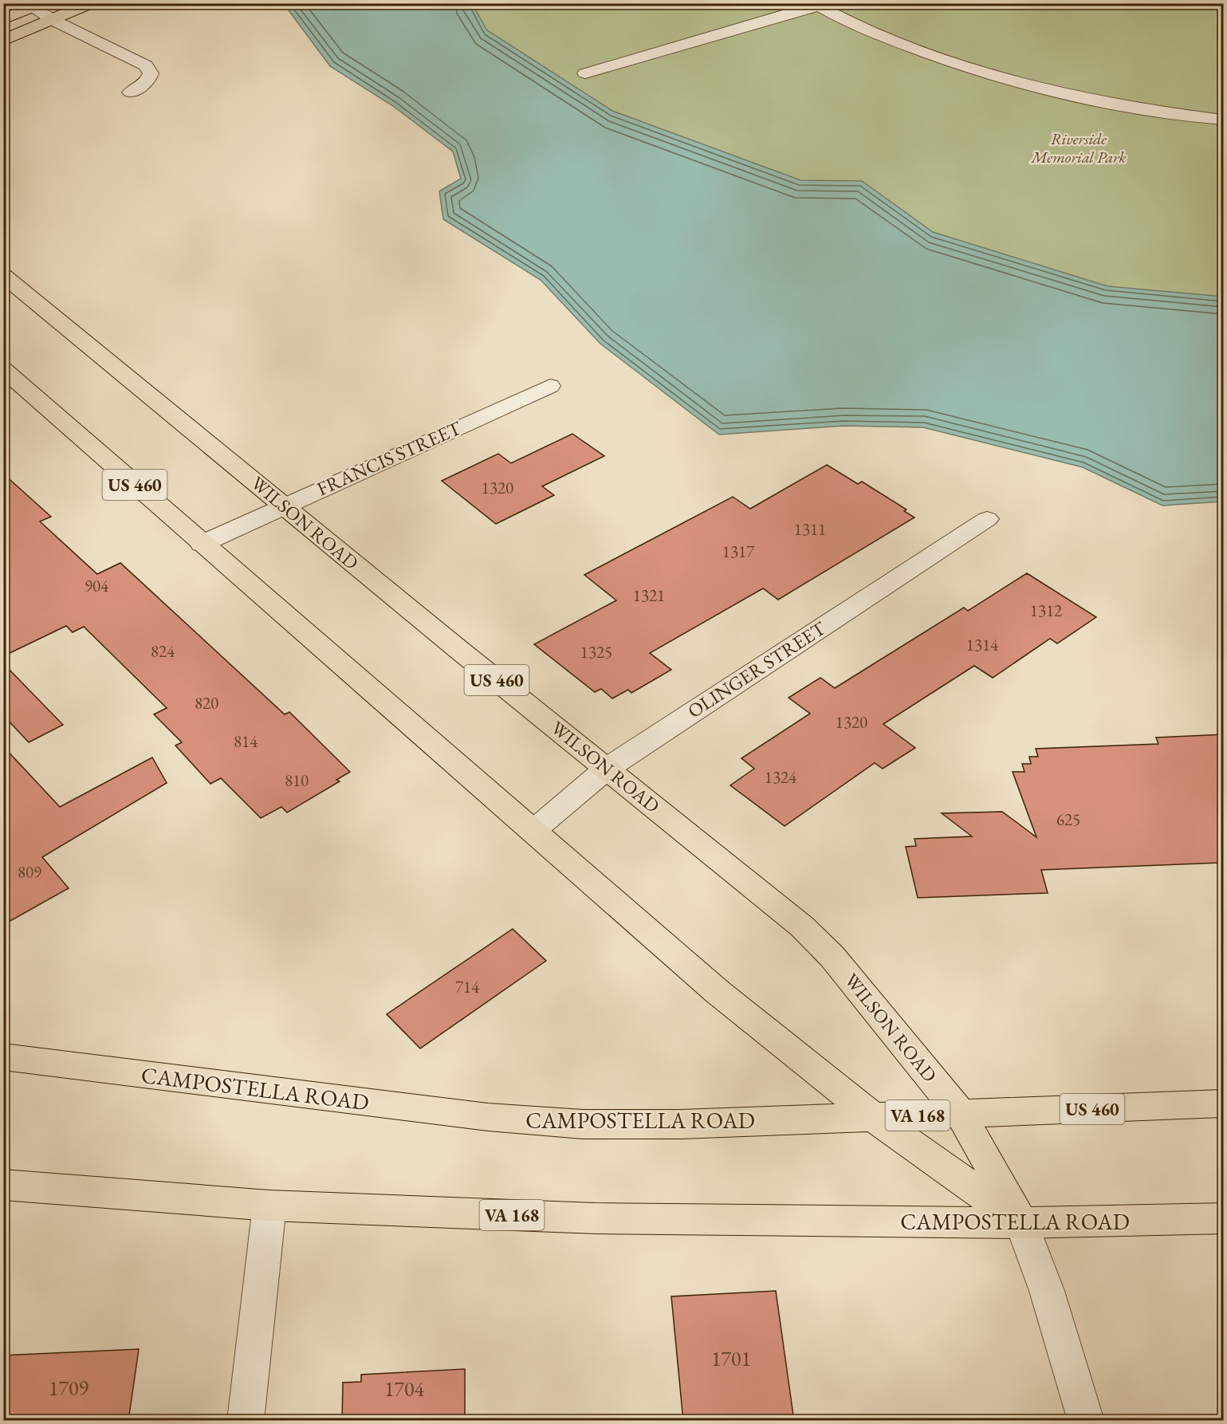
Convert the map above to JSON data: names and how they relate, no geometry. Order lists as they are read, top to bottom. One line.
{"streets":{"main road":["US 460","WILSON ROAD","CAMPOSTELLA ROAD","VA 168"],"street":["FRANCIS STREET","OLINGER STREET"]},"crossings":[["FRANCIS STREET","US 460"],["FRANCIS STREET","WILSON ROAD"],["US 460","WILSON ROAD"],["US 460","OLINGER STREET"],["US 460","CAMPOSTELLA ROAD"],["WILSON ROAD","OLINGER STREET"],["WILSON ROAD","CAMPOSTELLA ROAD"]],"parks":["Riverside Memorial Park"],"house_numbers":["1320","1311","1317","904","1321","1312","1314","824","1325","820","1320","814","1324","810","625","809","714","1701","1709","1704"]}
